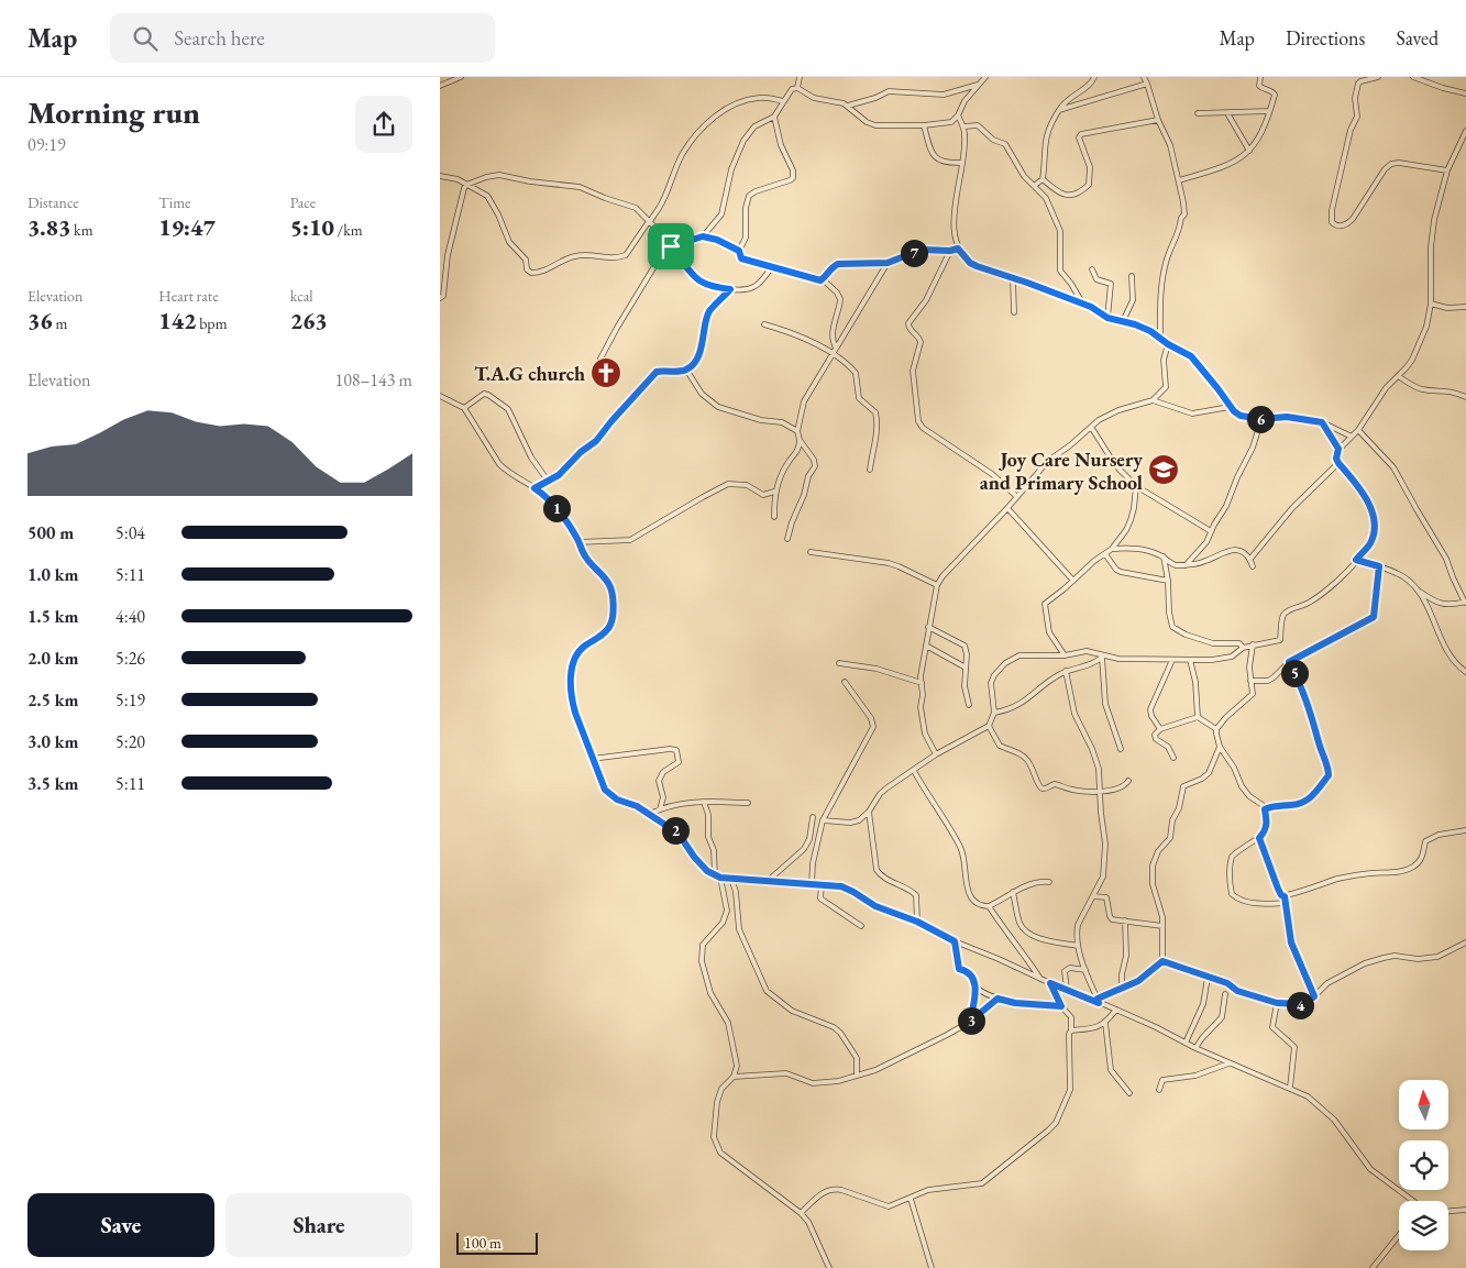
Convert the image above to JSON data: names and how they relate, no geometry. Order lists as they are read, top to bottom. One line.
{"places":{"church":["T.A.G church"],"school or university":["Joy Care Nursery and Primary School"]},"scale_bar":"100 m","north":"top","page":{"header":"Map","search":"Search here","nav":["Map","Directions","Saved"],"heading":["Morning run","09:19"],"stats":[["Distance","3.83 km"],["Time","19:47"],["Pace","5:10 /km"],["Elevation","36 m"],["Heart rate","142 bpm"],["kcal","263"]],"pins":["7","6","1","5","2","4","3"],"chart":["Elevation","108–143 m"],"list":[{"name":"500 m","note":"5:04"},{"name":"1.0 km","note":"5:11"},{"name":"1.5 km","note":"4:40"},{"name":"2.0 km","note":"5:26"},{"name":"2.5 km","note":"5:19"},{"name":"3.0 km","note":"5:20"},{"name":"3.5 km","note":"5:11"}],"buttons":["Save","Share"],"scale":"100 m"}}
